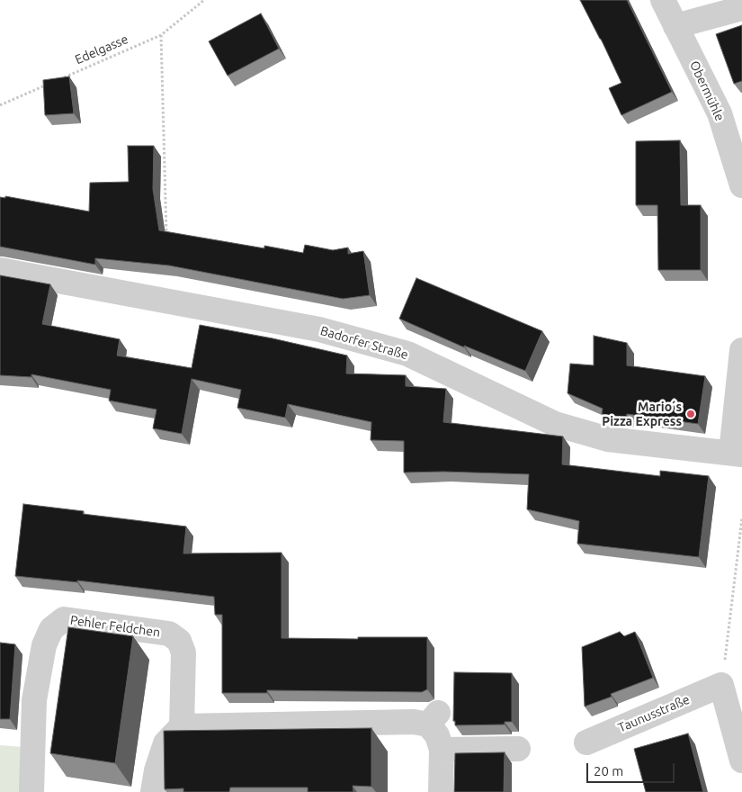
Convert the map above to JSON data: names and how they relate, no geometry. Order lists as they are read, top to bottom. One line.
{"streets":{"street":["Obermühle","Badorfer Straße","Pehler Feldchen","Taunusstraße"],"path":["Edelgasse"]},"places":["Mario´s Pizza Express"],"scale_bar":"20 m"}
